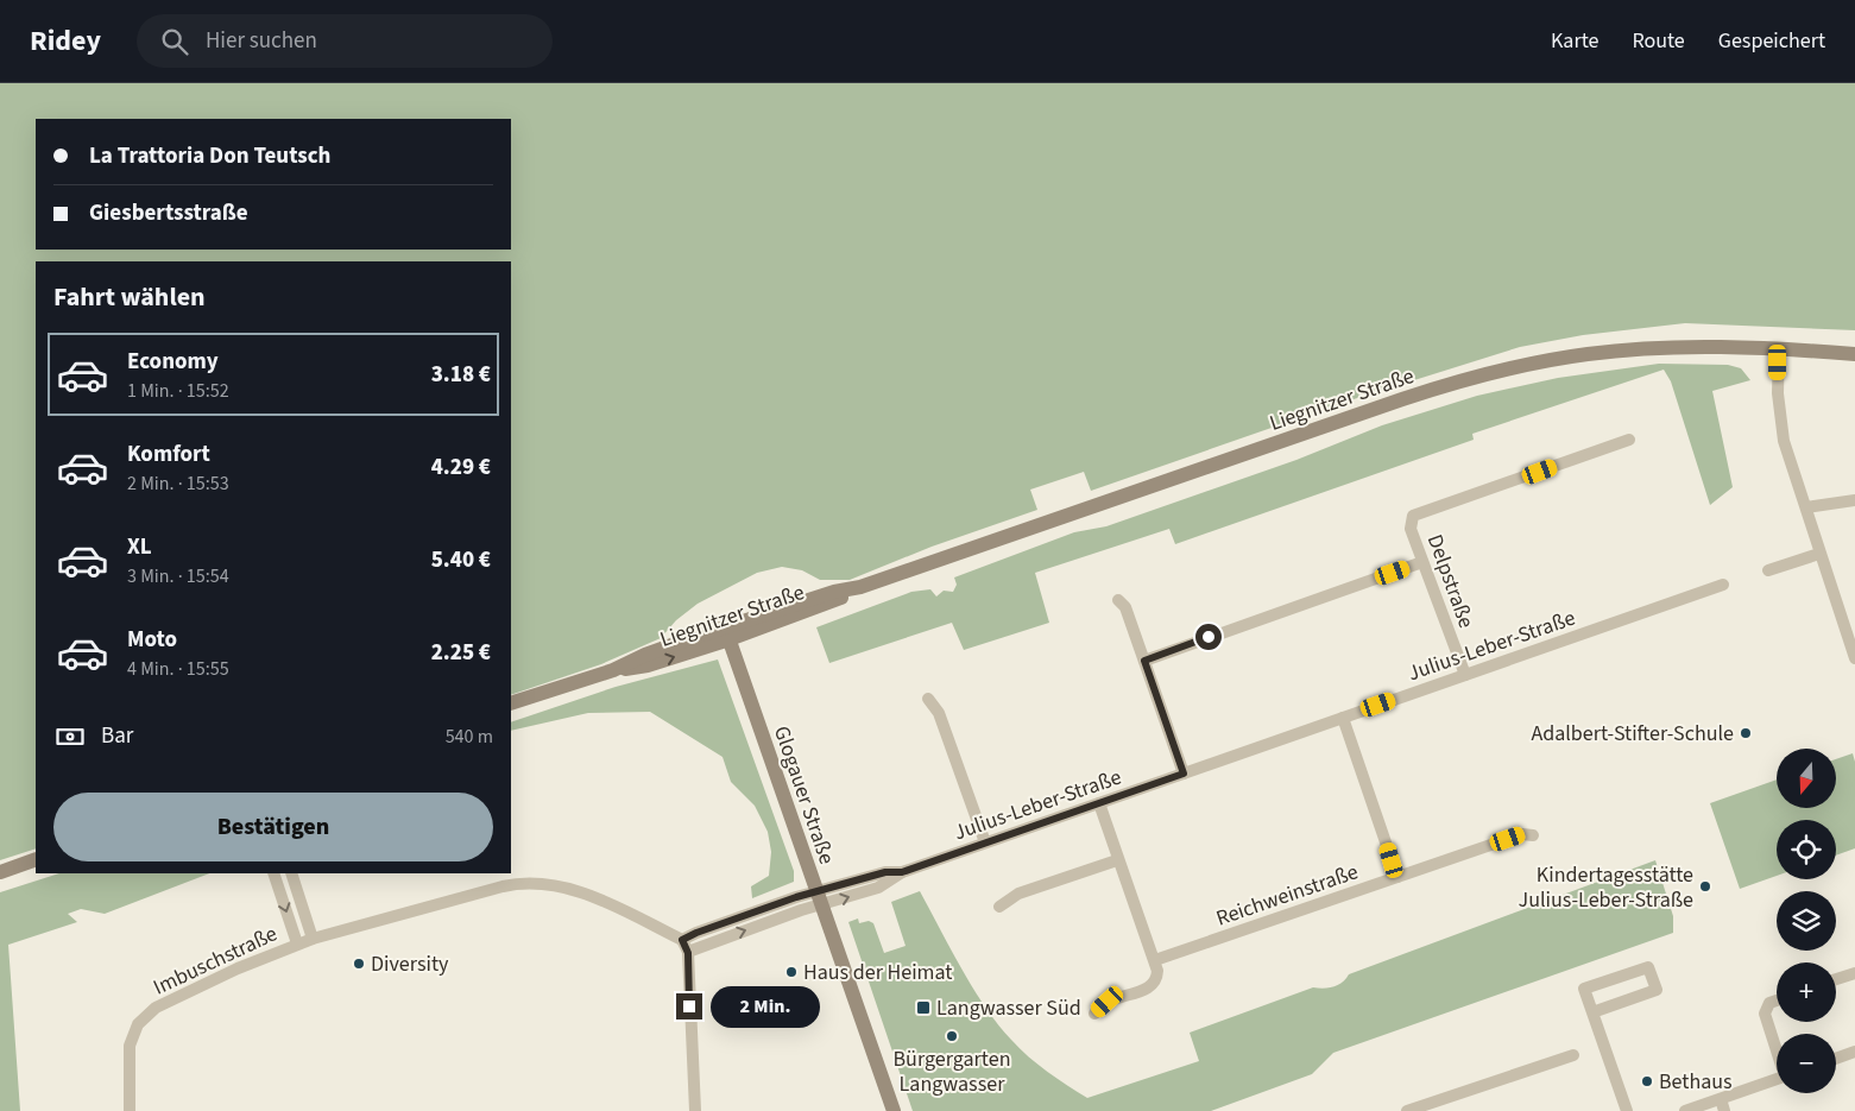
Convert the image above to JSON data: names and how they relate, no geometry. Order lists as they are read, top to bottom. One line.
{"streets":{"main road":["Liegnitzer Straße","Glogauer Straße"],"street":["Delpstraße","Julius-Leber-Straße","Reichweinstraße","Imbuschstraße"]},"crossings":[["Liegnitzer Straße","Glogauer Straße"],["Delpstraße","Julius-Leber-Straße"],["Julius-Leber-Straße","Glogauer Straße"]],"places":{"other":["Adalbert-Stifter-Schule","Kindertagesstätte Julius-Leber-Straße","Diversity","Haus der Heimat","Bürgergarten Langwasser","Bethaus"],"transit":["Langwasser Süd"]},"north":"bottom","page":{"header":"Ridey","search":"Hier suchen","nav":["Karte","Route","Gespeichert"],"banner":["La Trattoria Don Teutsch","Giesbertsstraße"],"heading":"Fahrt wählen","list":[{"name":"Economy","note":"1 Min. · 15:52","value":"3.18 €"},{"name":"Komfort","note":"2 Min. · 15:53","value":"4.29 €"},{"name":"XL","note":"3 Min. · 15:54","value":"5.40 €"},{"name":"Moto","note":"4 Min. · 15:55","value":"2.25 €"}],"pay":["Bar","540 m"],"map_buttons":["+","−"],"buttons":"Bestätigen","bubble":"2 Min."}}
